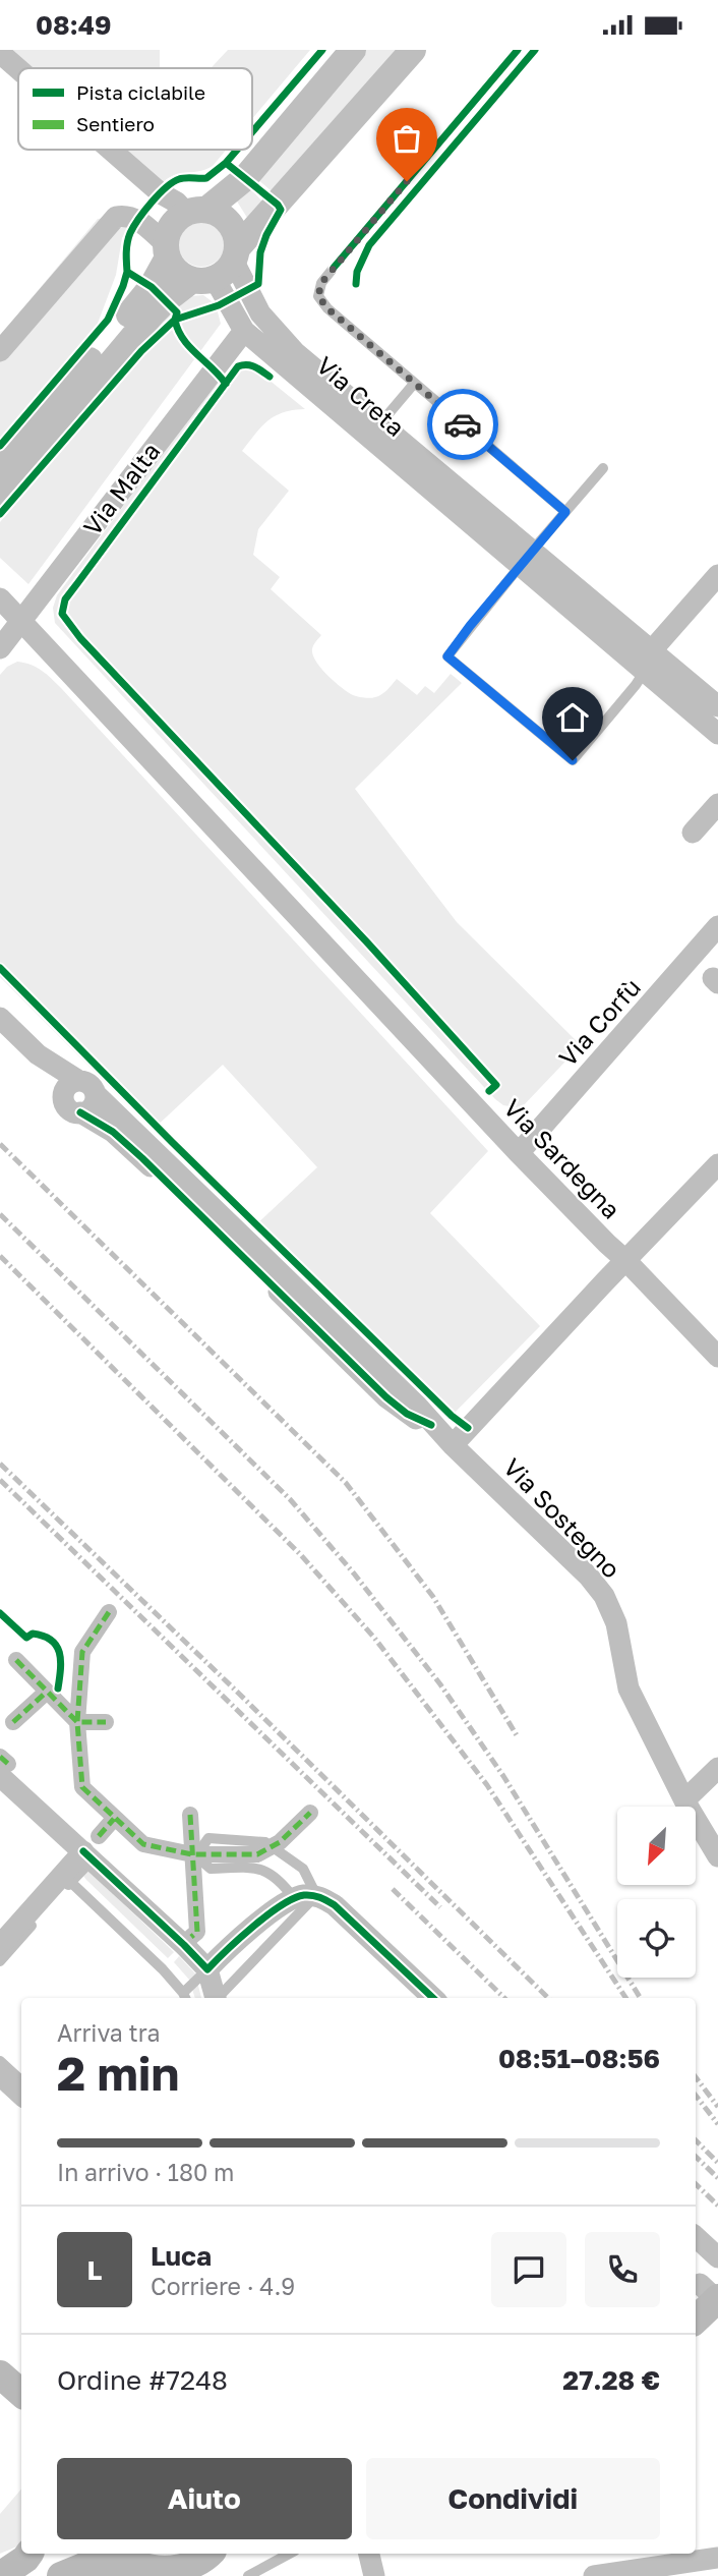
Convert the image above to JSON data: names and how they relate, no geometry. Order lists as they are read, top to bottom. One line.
{"streets":{"street":["Via Creta","Via Malta","Via Corfù","Via Sardegna","Via Sostegno"]},"crossings":[["Via Creta","Via Malta"],["Via Malta","Via Sardegna"],["Via Corfù","Via Sardegna"]],"legend":["Pista ciclabile","Sentiero"],"north":"bottom left","page":{"status":"08:49","heading":["2 min","Arriva tra","08:51–08:56"],"panel":["Luca","Corriere · 4.9","Ordine #7248","27.28 €"],"bar":"In arrivo · 180 m","round":"L","buttons":["Aiuto","Condividi"]}}
